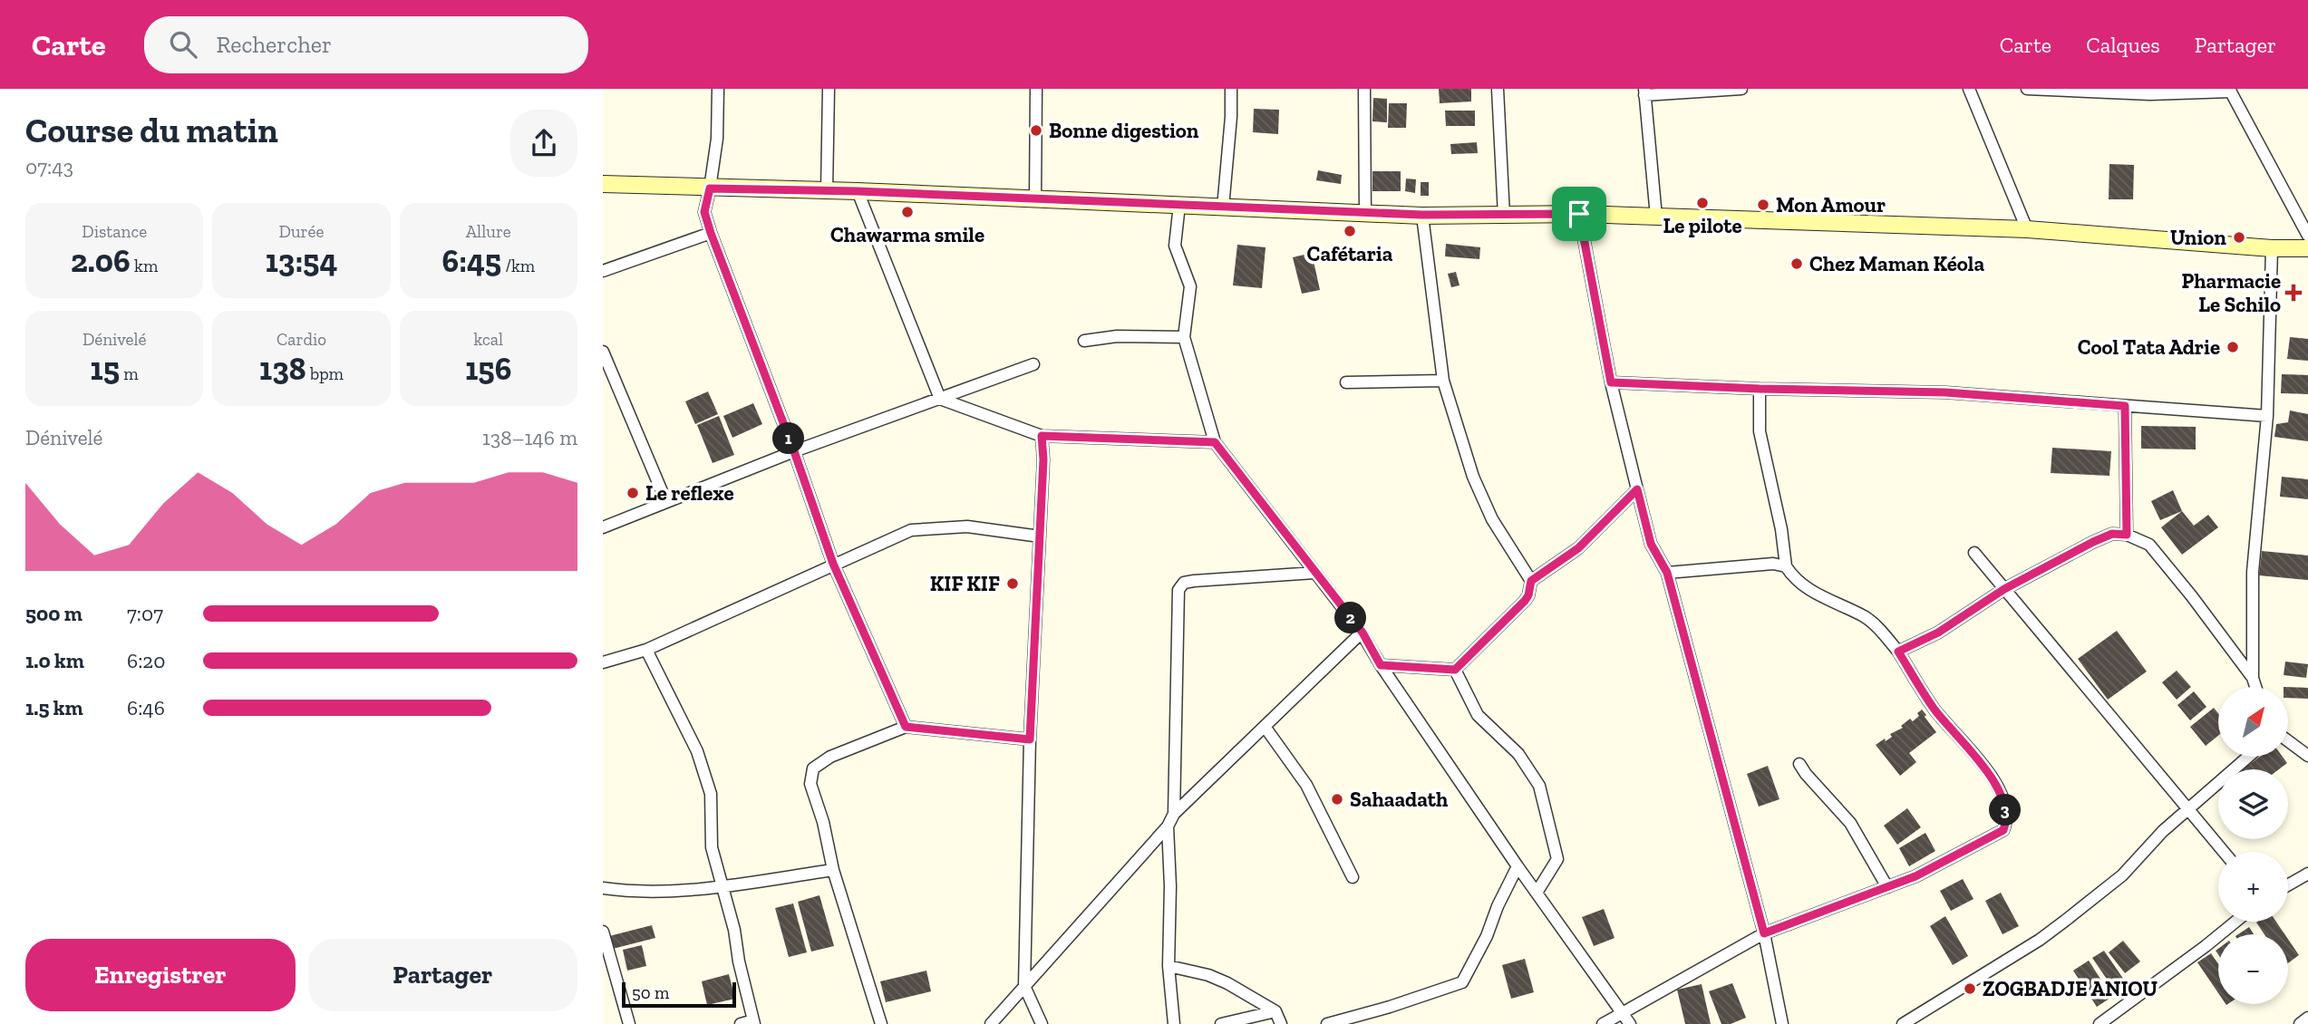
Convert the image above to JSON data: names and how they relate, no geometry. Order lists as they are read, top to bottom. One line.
{"places":{"other":["Bonne digestion","Le pilote","Mon Amour","Chawarma smile","Cafétaria","Union","Chez Maman Kéola","Cool Tata Adrie","Le reflexe","KIF KIF","Sahaadath","ZOGBADJE ANIOU"],"health":["Pharmacie Le Schilo"]},"scale_bar":"50 m","north":"top right","page":{"header":"Carte","search":"Rechercher","nav":["Carte","Calques","Partager"],"heading":["Course du matin","07:43"],"stats":[["Distance","2.06 km"],["Durée","13:54"],["Allure","6:45 /km"],["Dénivelé","15 m"],["Cardio","138 bpm"],["kcal","156"]],"chart":["Dénivelé","138–146 m"],"pins":["1","2","3"],"list":[{"name":"500 m","note":"7:07"},{"name":"1.0 km","note":"6:20"},{"name":"1.5 km","note":"6:46"}],"map_buttons":["+","−"],"buttons":["Enregistrer","Partager"],"scale":"50 m"}}
